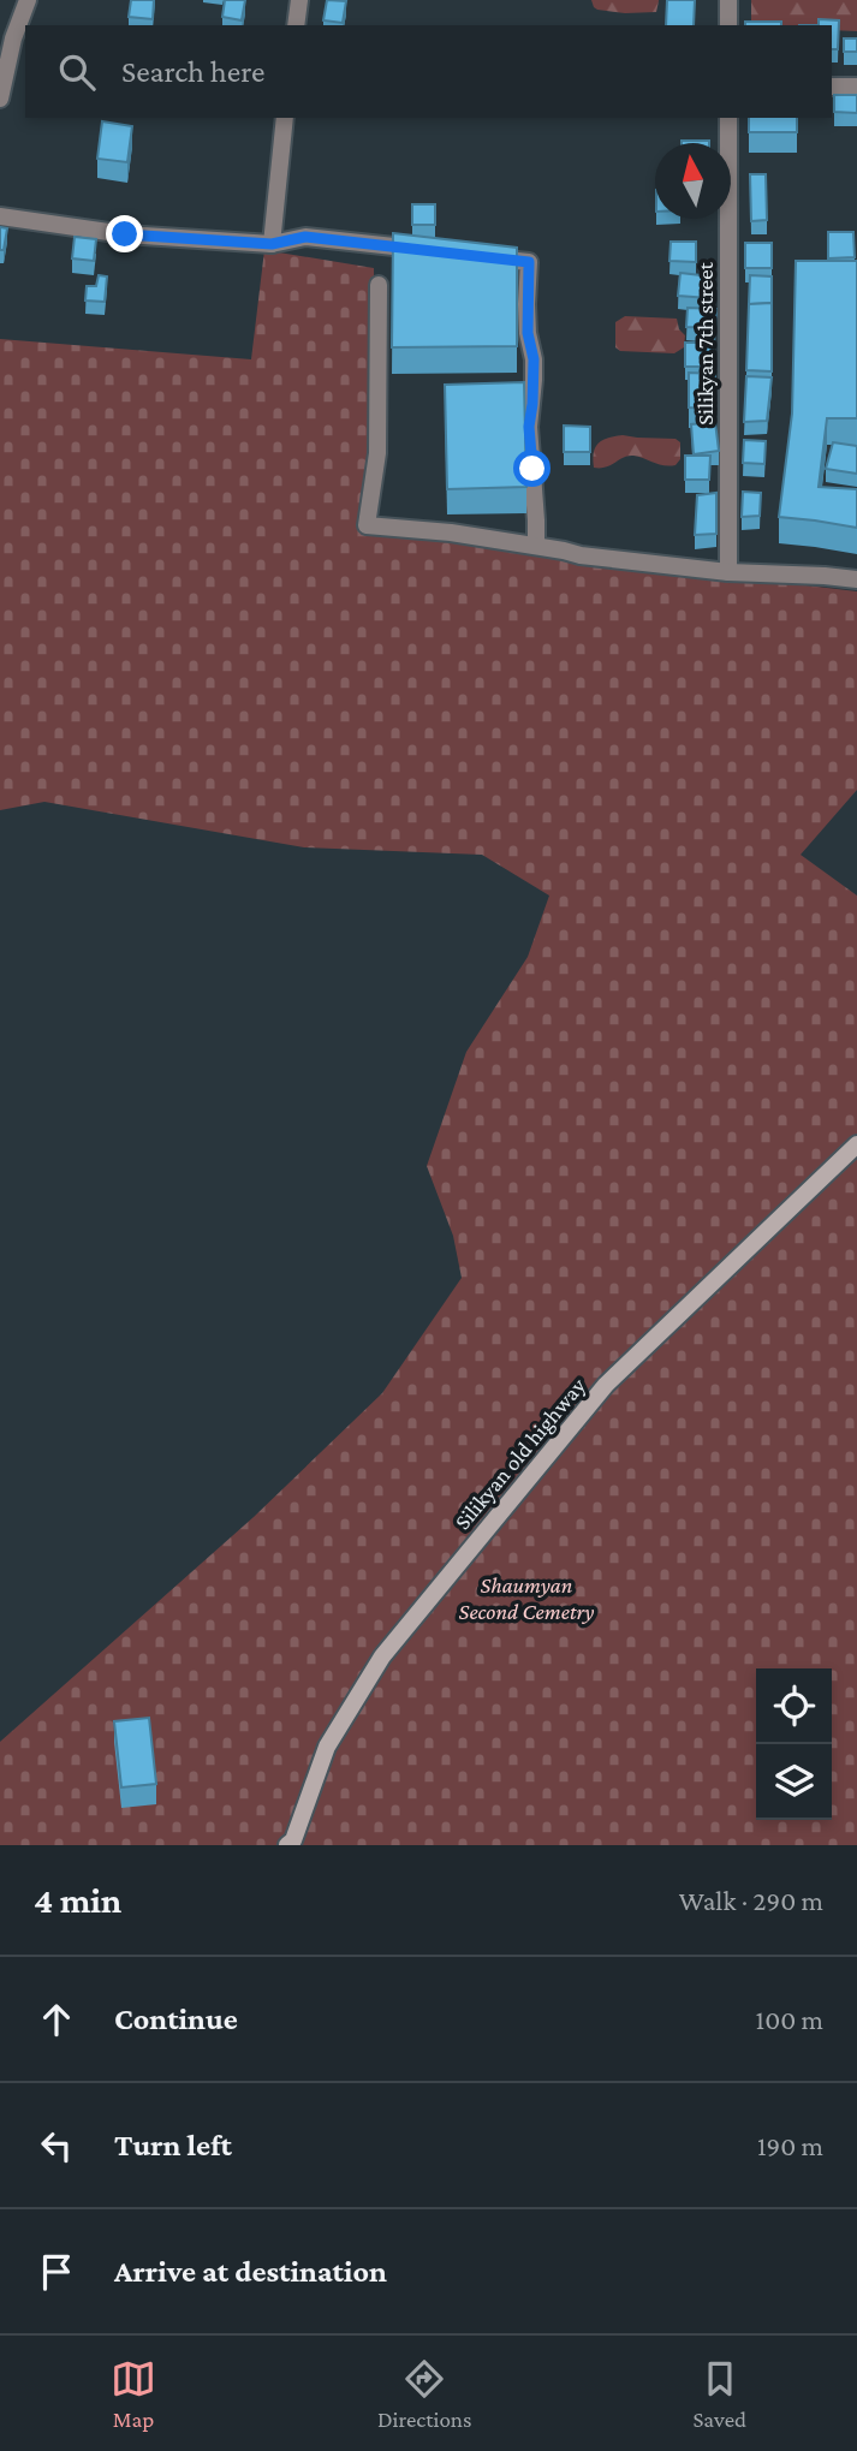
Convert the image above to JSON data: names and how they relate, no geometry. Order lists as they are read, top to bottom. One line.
{"streets":{"street":["Silikyan 7th street","Silikyan old highway"]},"parks":["Shaumyan Second Cemetry"],"north":"top","page":{"search":"Search here","heading":["4 min","Walk · 290 m"],"list":[["Continue","100 m"],["Turn left","190 m"],"Arrive at destination"],"nav":["Map","Directions","Saved"]}}
